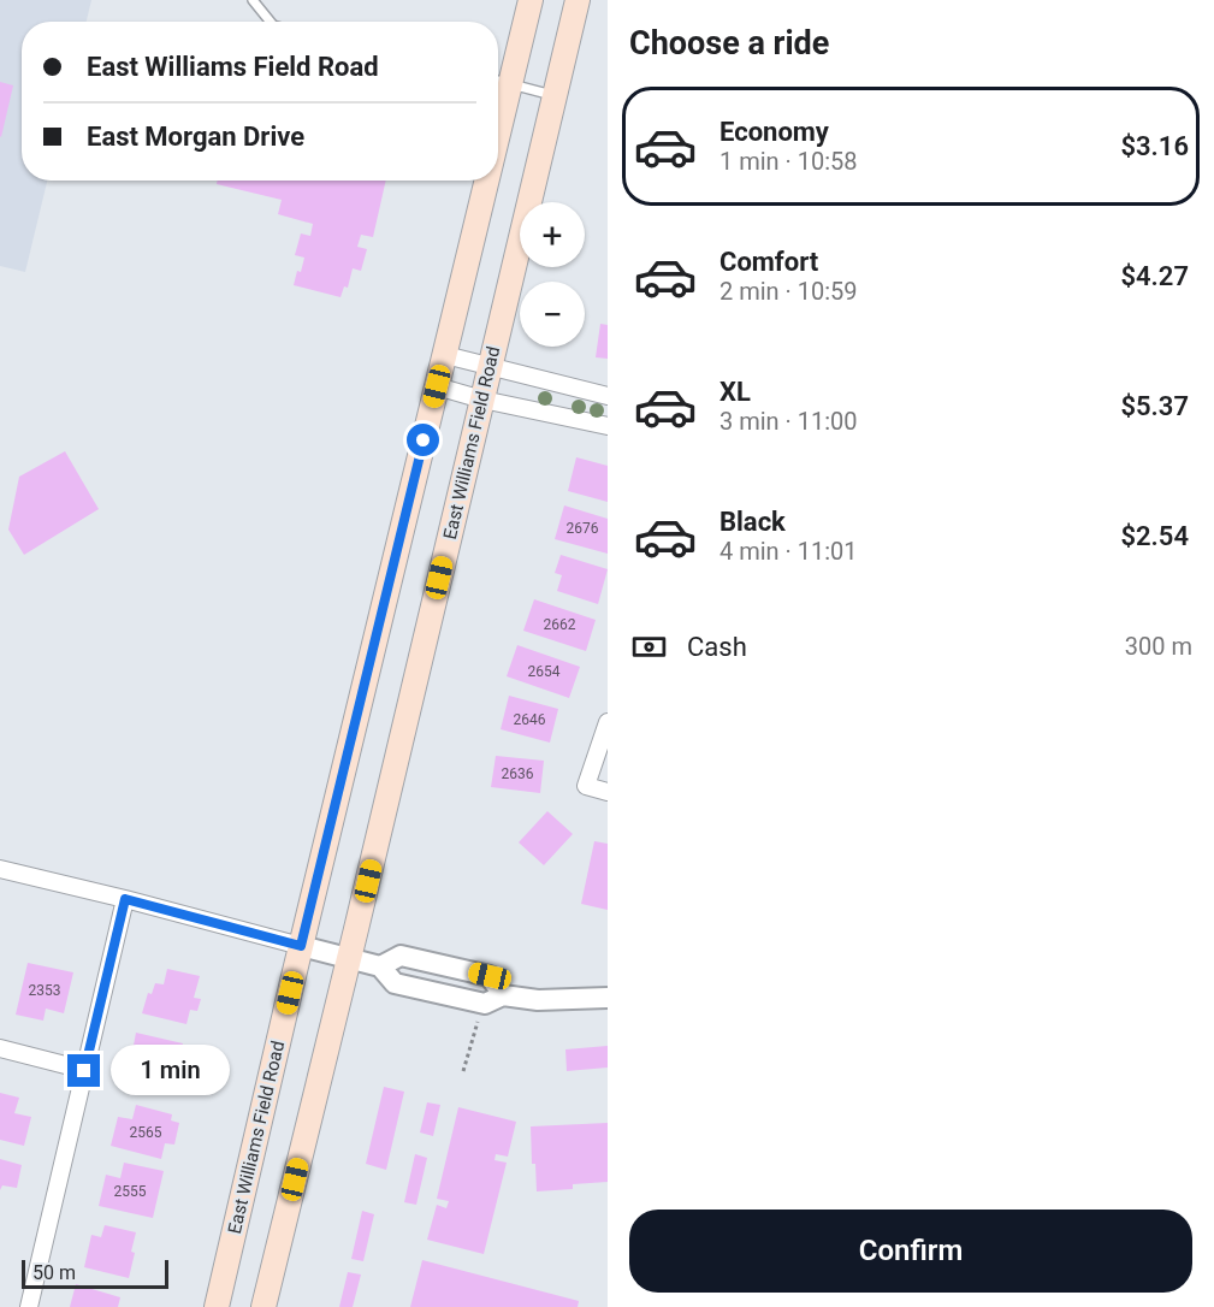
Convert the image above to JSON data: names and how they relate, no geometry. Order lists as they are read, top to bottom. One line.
{"streets":{"main road":["East Williams Field Road"]},"house_numbers":["2676","2662","2654","2646","2636","2353","2565","2555"],"scale_bar":"50 m","page":{"heading":"Choose a ride","banner":["East Williams Field Road","East Morgan Drive"],"list":[{"name":"Economy","note":"1 min · 10:58","value":"$3.16"},{"name":"Comfort","note":"2 min · 10:59","value":"$4.27"},{"name":"XL","note":"3 min · 11:00","value":"$5.37"},{"name":"Black","note":"4 min · 11:01","value":"$2.54"}],"map_buttons":["+","−"],"pay":["Cash","300 m"],"bubble":"1 min","buttons":"Confirm","scale":"50 m"}}
